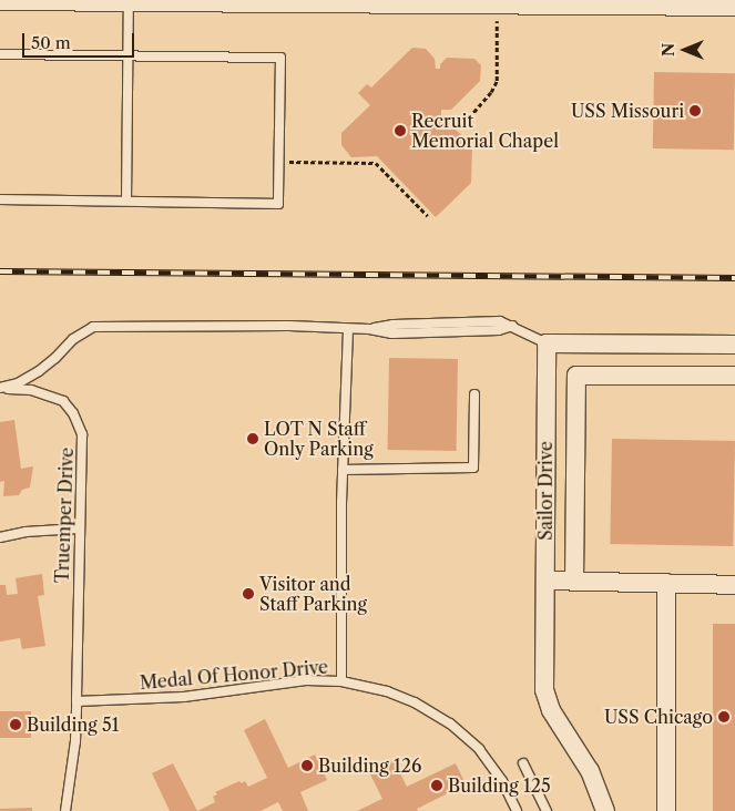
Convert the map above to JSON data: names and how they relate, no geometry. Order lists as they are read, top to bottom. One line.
{"streets":{"street":["Sailor Drive"],"lane":["Truemper Drive","Medal Of Honor Drive"]},"crossings":[["Truemper Drive","Medal Of Honor Drive"]],"places":["USS Missouri","Recruit Memorial Chapel","LOT N Staff Only Parking","Visitor and Staff Parking","USS Chicago","Building 51","Building 126","Building 125"],"scale_bar":"50 m","north":"left"}
